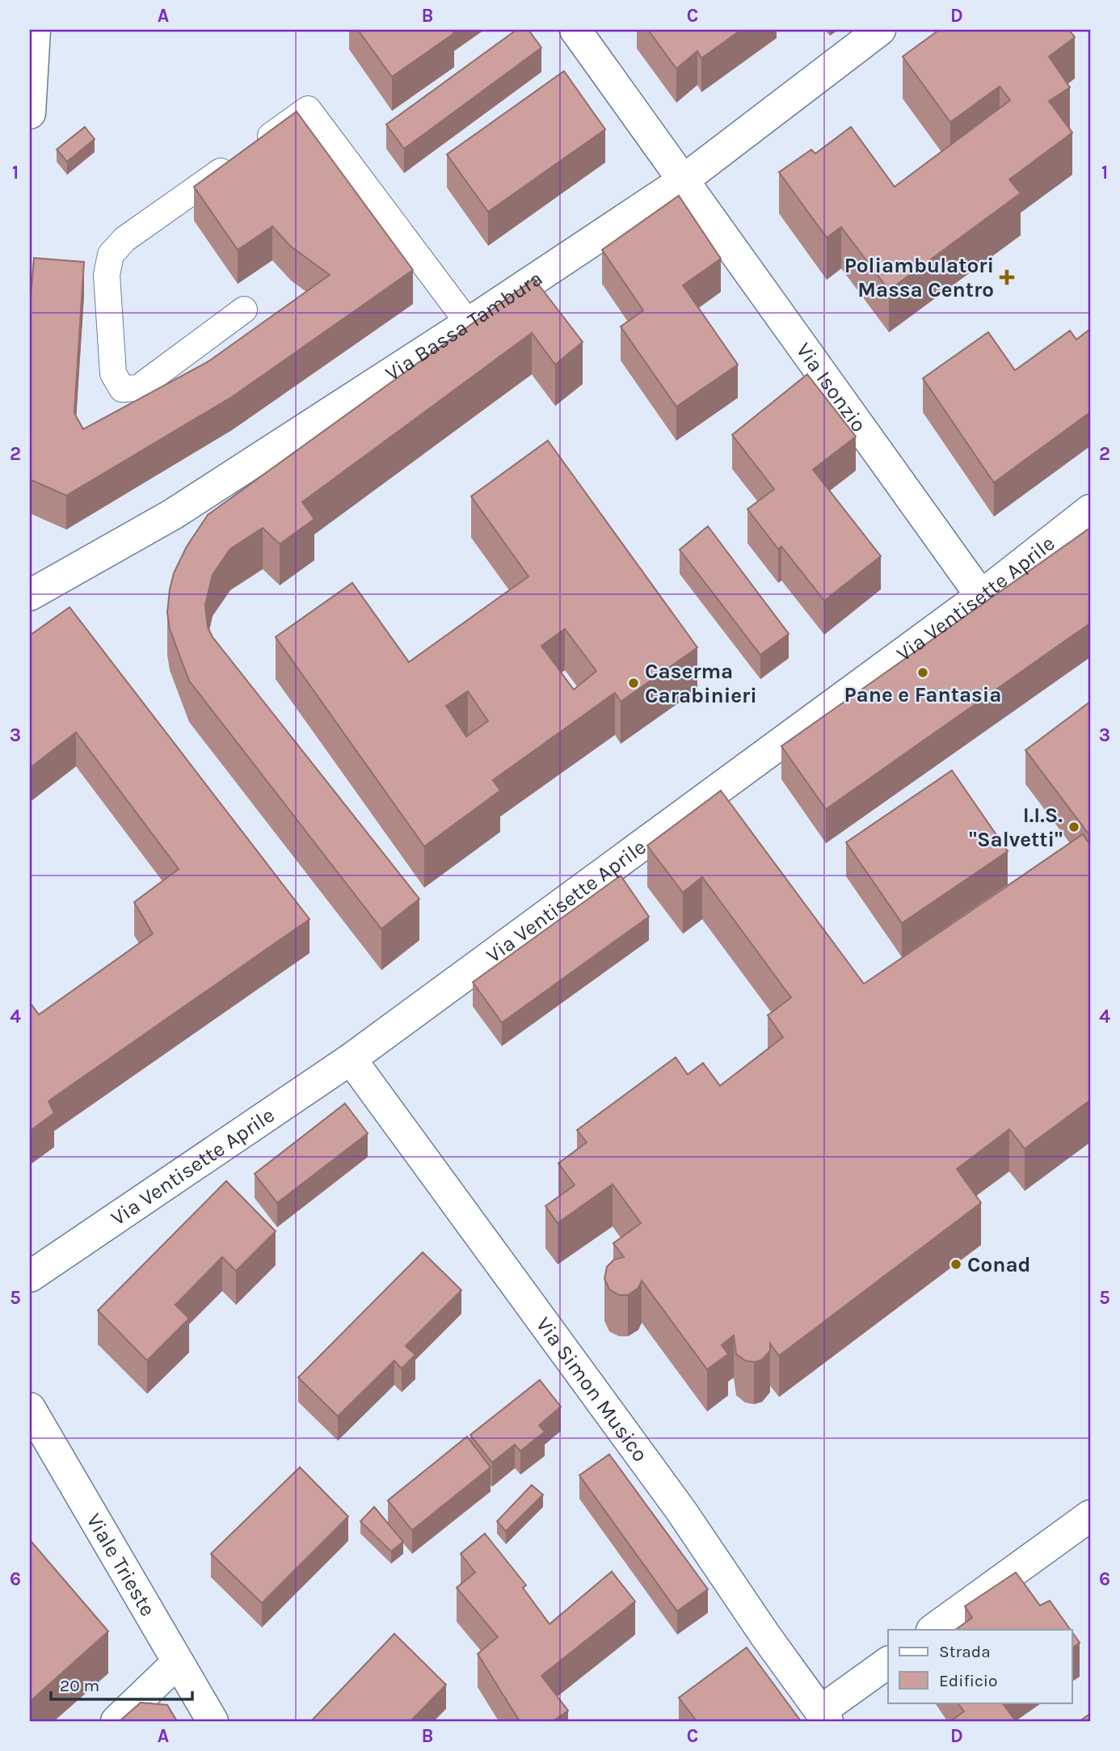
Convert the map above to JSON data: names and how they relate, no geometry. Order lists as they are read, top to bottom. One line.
{"streets":{"street":["Via Bassa Tambura","Via Isonzio","Via Ventisette Aprile","Via Simon Musico","Viale Trieste"]},"crossings":[["Via Bassa Tambura","Via Isonzio"],["Via Isonzio","Via Ventisette Aprile"],["Via Ventisette Aprile","Via Simon Musico"]],"places":{"health":["Poliambulatori Massa Centro"],"other":["Pane e Fantasia","Caserma Carabinieri","I.I.S. \"Salvetti\"","Conad"]},"legend":["Strada","Edificio"],"scale_bar":"20 m","grid":{"columns":["A","B","C","D"],"rows":["1","2","3","4","5","6"]}}
